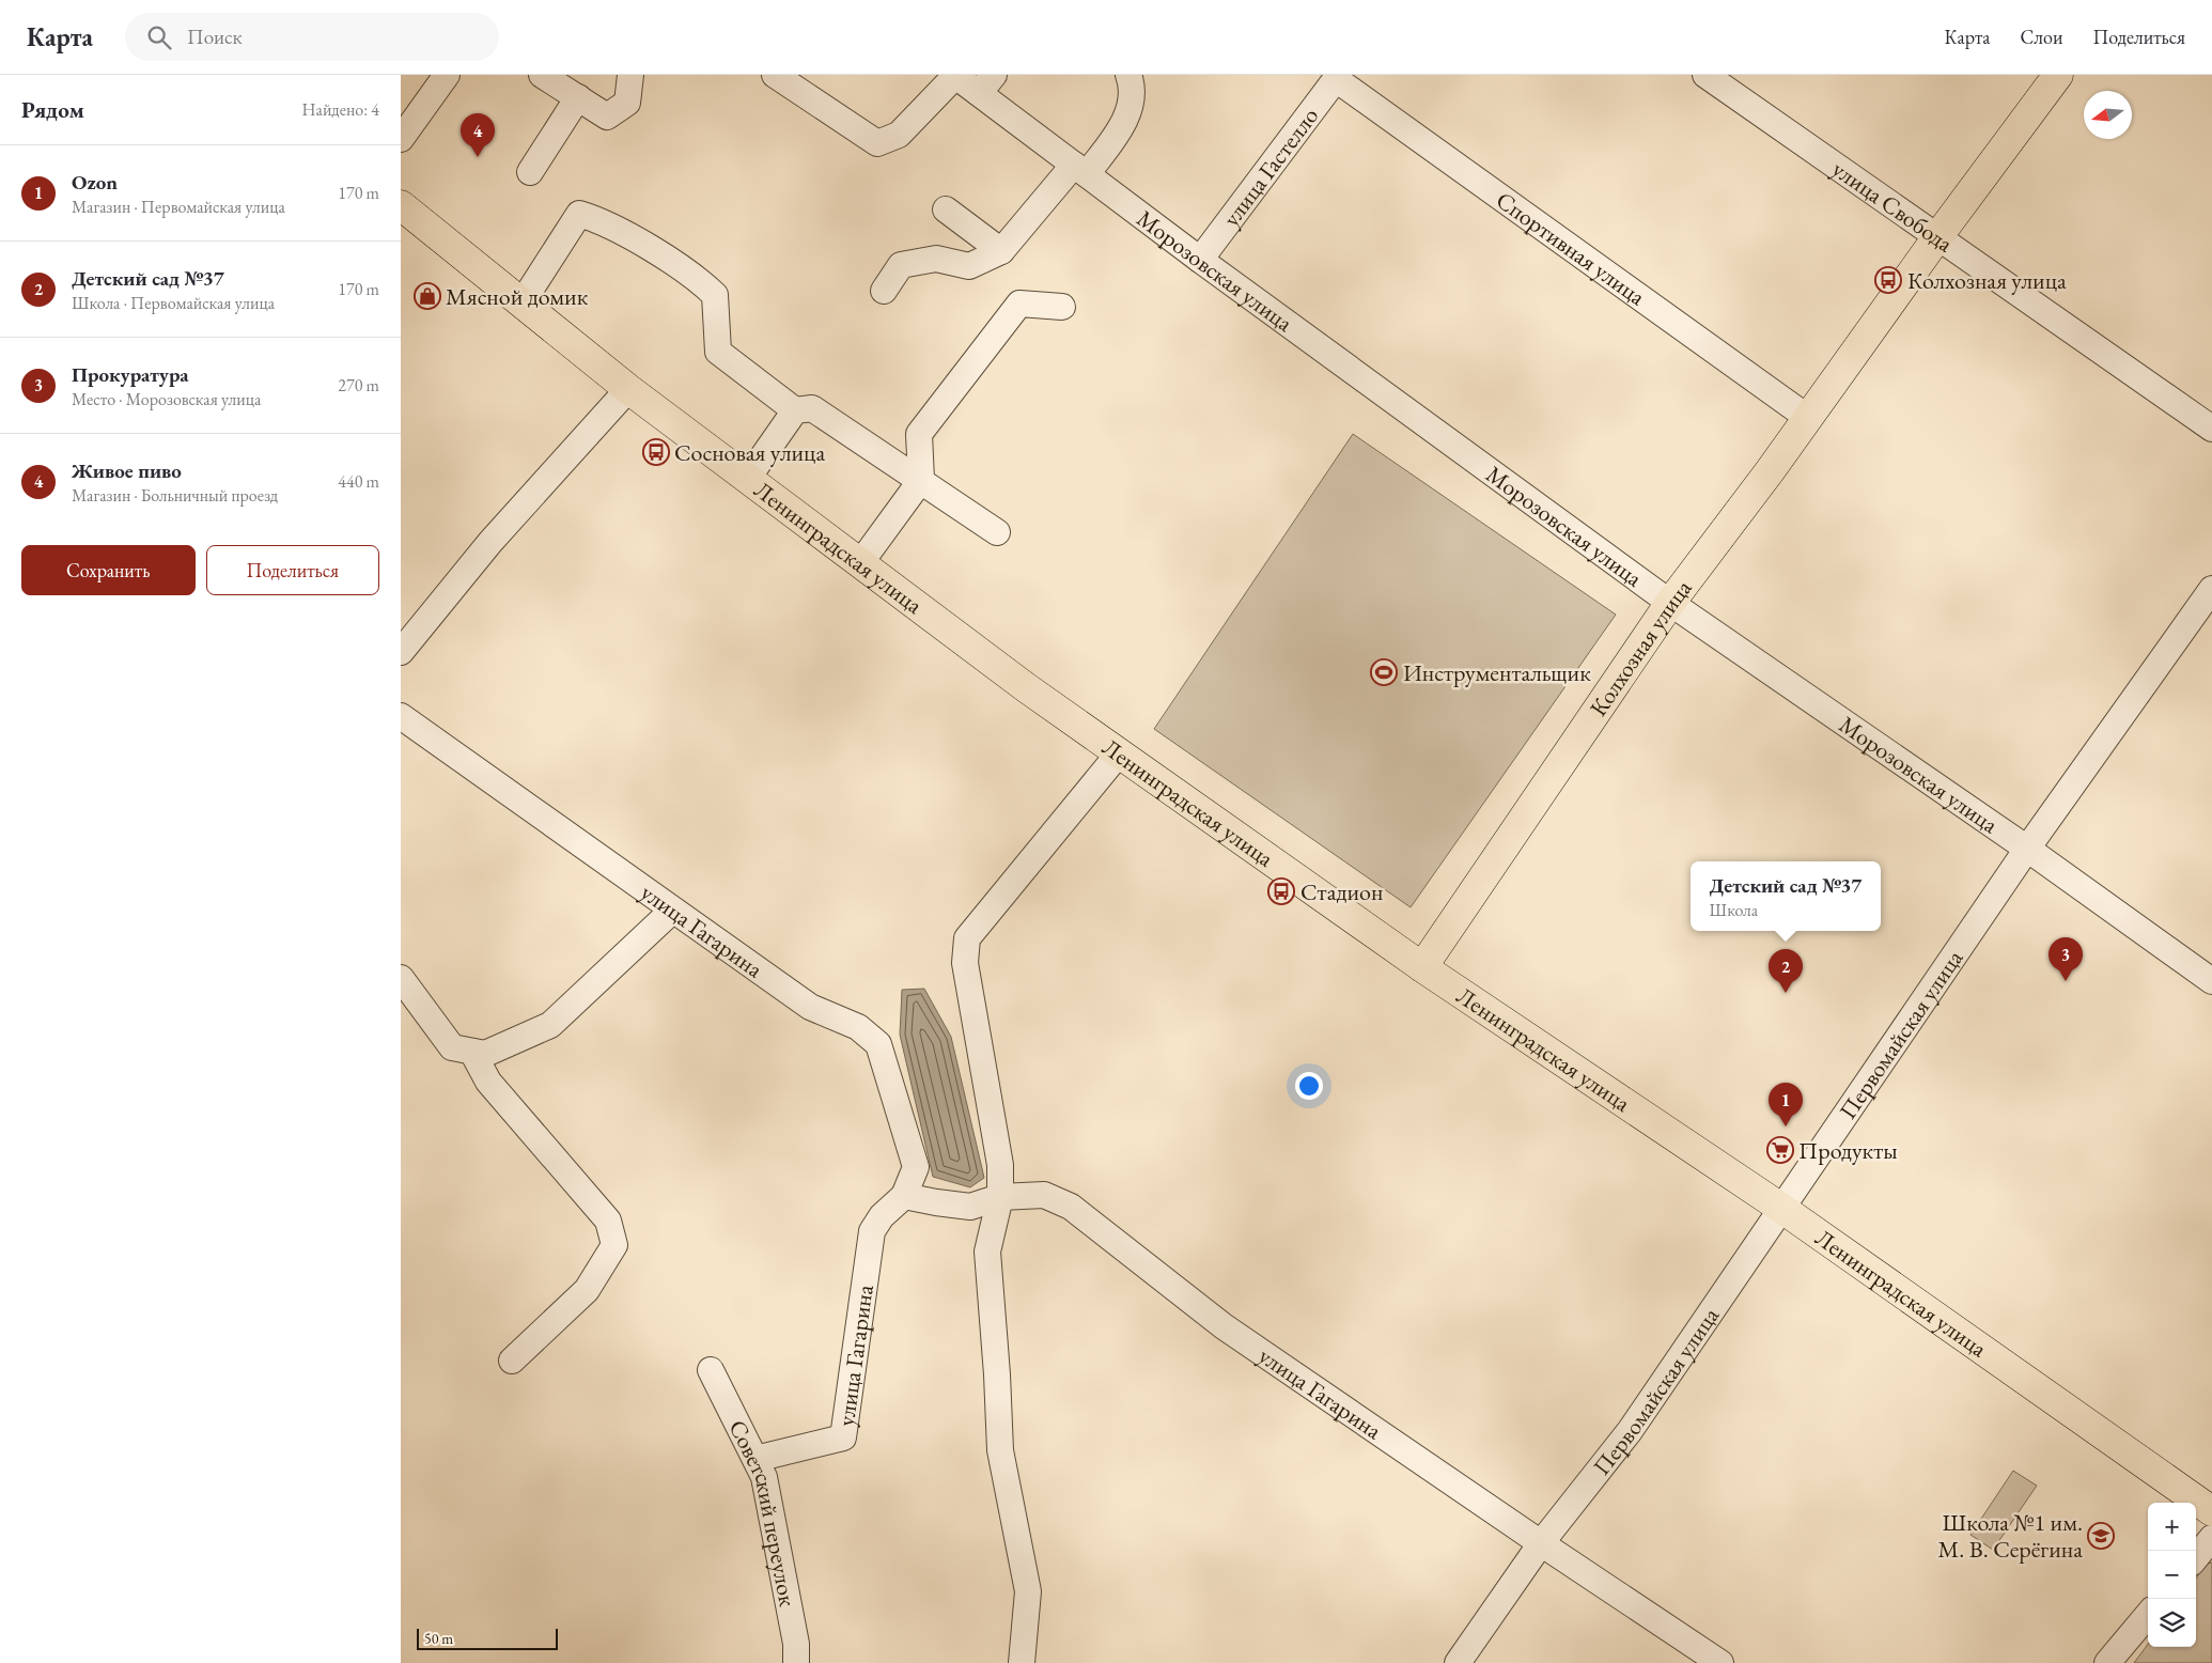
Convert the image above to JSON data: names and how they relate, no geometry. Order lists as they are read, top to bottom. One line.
{"streets":{"main road":["Ленинградская улица","Колхозная улица"],"street":["улица Гастелло","улица Свобода","Спортивная улица","Морозовская улица","улица Гагарина","Первомайская улица","Советский переулок"]},"crossings":[["улица Гастелло","Спортивная улица"],["улица Гастелло","Морозовская улица"],["улица Свобода","Колхозная улица"],["Спортивная улица","Колхозная улица"],["Морозовская улица","Колхозная улица"],["Морозовская улица","Первомайская улица"],["Ленинградская улица","Колхозная улица"],["Ленинградская улица","Первомайская улица"],["улица Гагарина","Первомайская улица"],["улица Гагарина","Советский переулок"]],"places":{"bus stop":["Колхозная улица","Сосновая улица","Стадион"],"shop":["Мясной домик"],"sports":["Инструментальщик"],"supermarket":["Продукты"],"school or university":["Школа №1 им. М. В. Серёгина"]},"scale_bar":"50 m","north":"left","page":{"header":"Карта","search":"Поиск","nav":["Карта","Слои","Поделиться"],"heading":["Рядом","Найдено: 4"],"pins":["4","3","2","1"],"list":[{"mark":"1","name":"Ozon","note":"Магазин · Первомайская улица","value":"170 m"},{"mark":"2","name":"Детский сад №37","note":"Школа · Первомайская улица","value":"170 m"},{"mark":"3","name":"Прокуратура","note":"Место · Морозовская улица","value":"270 m"},{"mark":"4","name":"Живое пиво","note":"Магазин · Больничный проезд","value":"440 m"}],"buttons":["Сохранить","Поделиться"],"popup":["Детский сад №37","Школа"],"map_buttons":["+","−"],"scale":"50 m"}}
